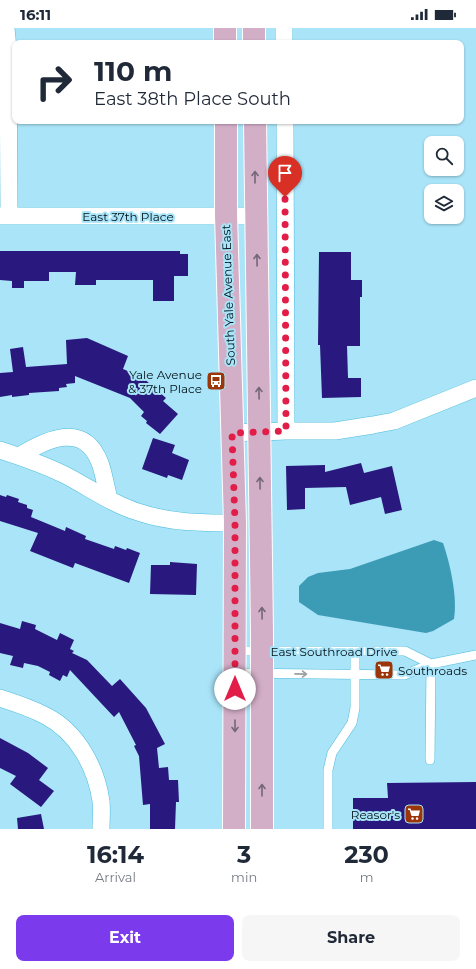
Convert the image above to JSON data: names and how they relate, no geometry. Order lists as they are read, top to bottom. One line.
{"streets":{"main road":["South Yale Avenue East"],"street":["East 37th Place"],"lane":["East Southroad Drive"]},"crossings":[["East 37th Place","South Yale Avenue East"],["South Yale Avenue East","East Southroad Drive"]],"places":{"bus stop":["Yale Avenue & 37th Place"],"supermarket":["Southroads","Reasor's"]},"page":{"status":"16:11","turn":["110 m","East 38th Place South"],"eta":["16:14","Arrival","3","min","230","m"],"buttons":["Exit","Share"]}}
